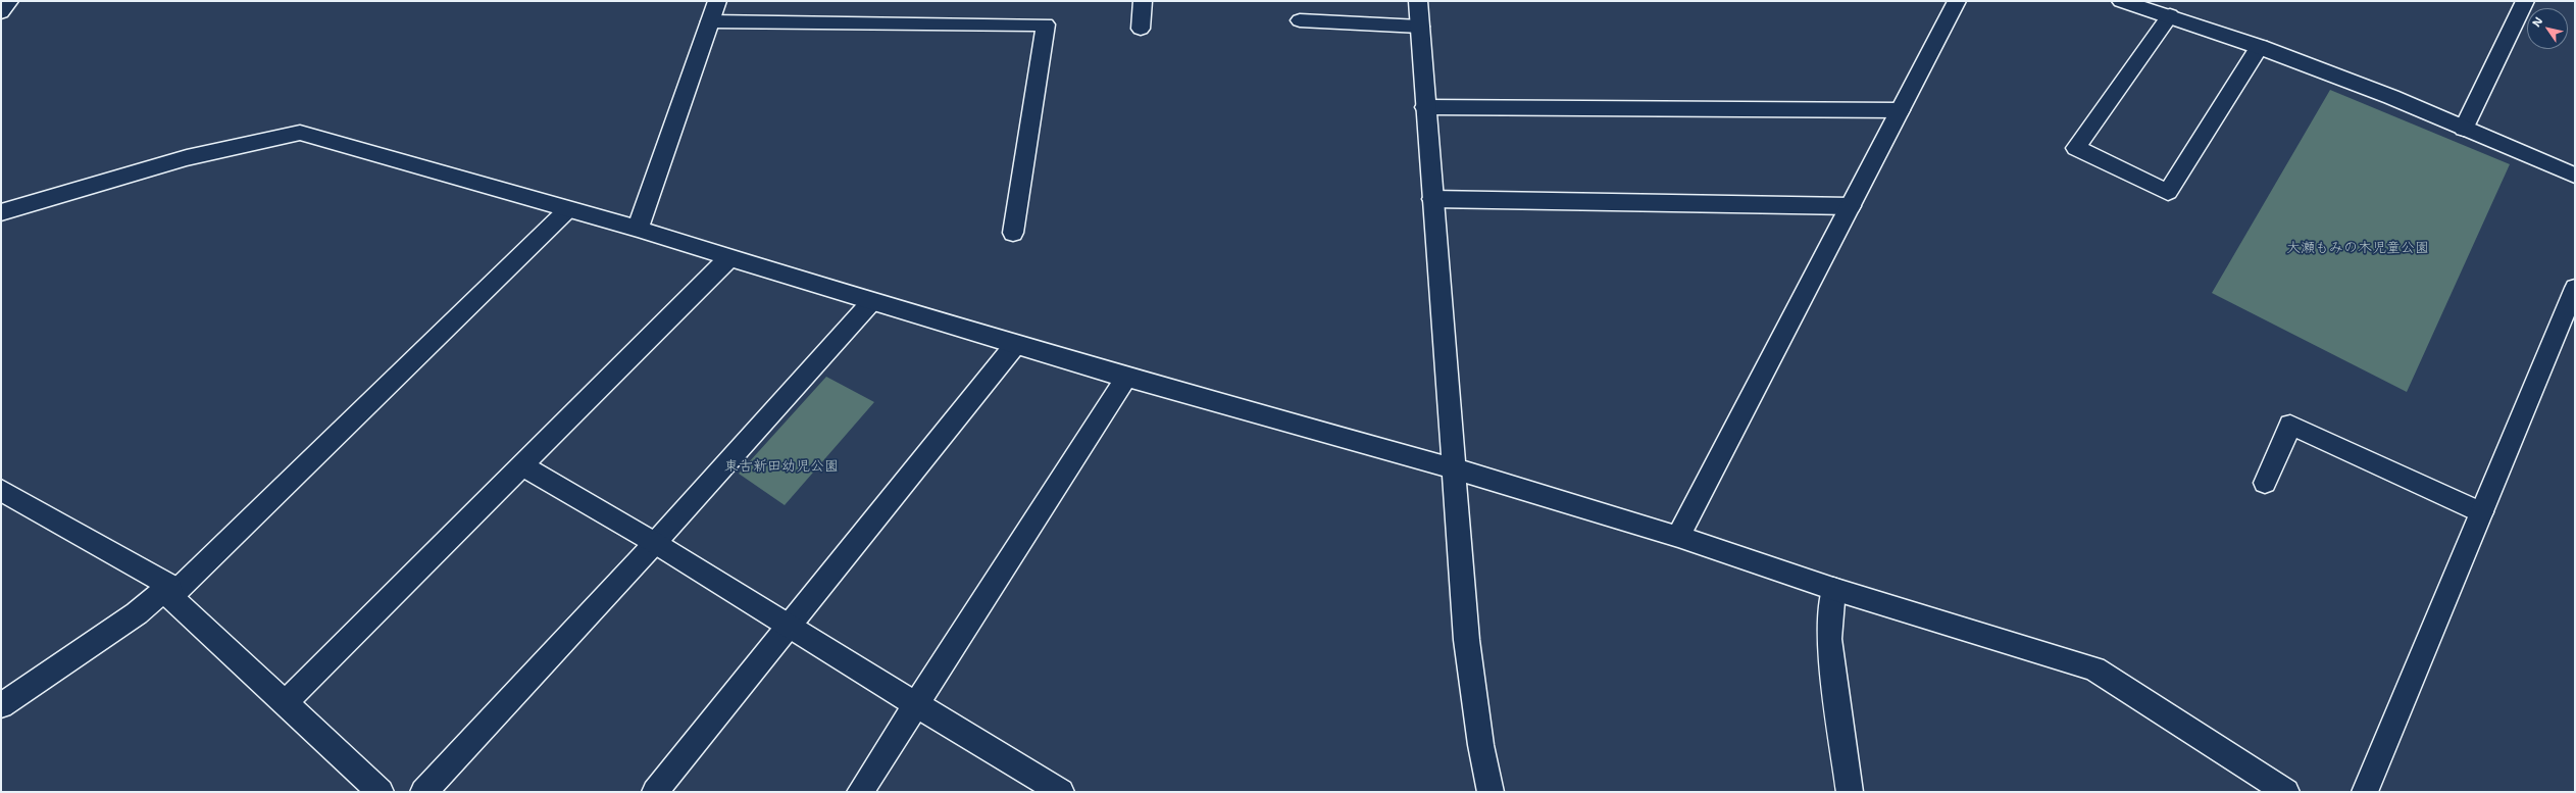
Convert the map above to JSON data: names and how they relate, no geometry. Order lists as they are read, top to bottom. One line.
{"parks":["大瀬もみの木児童公園","東古新田幼児公園"],"north":"top left"}
